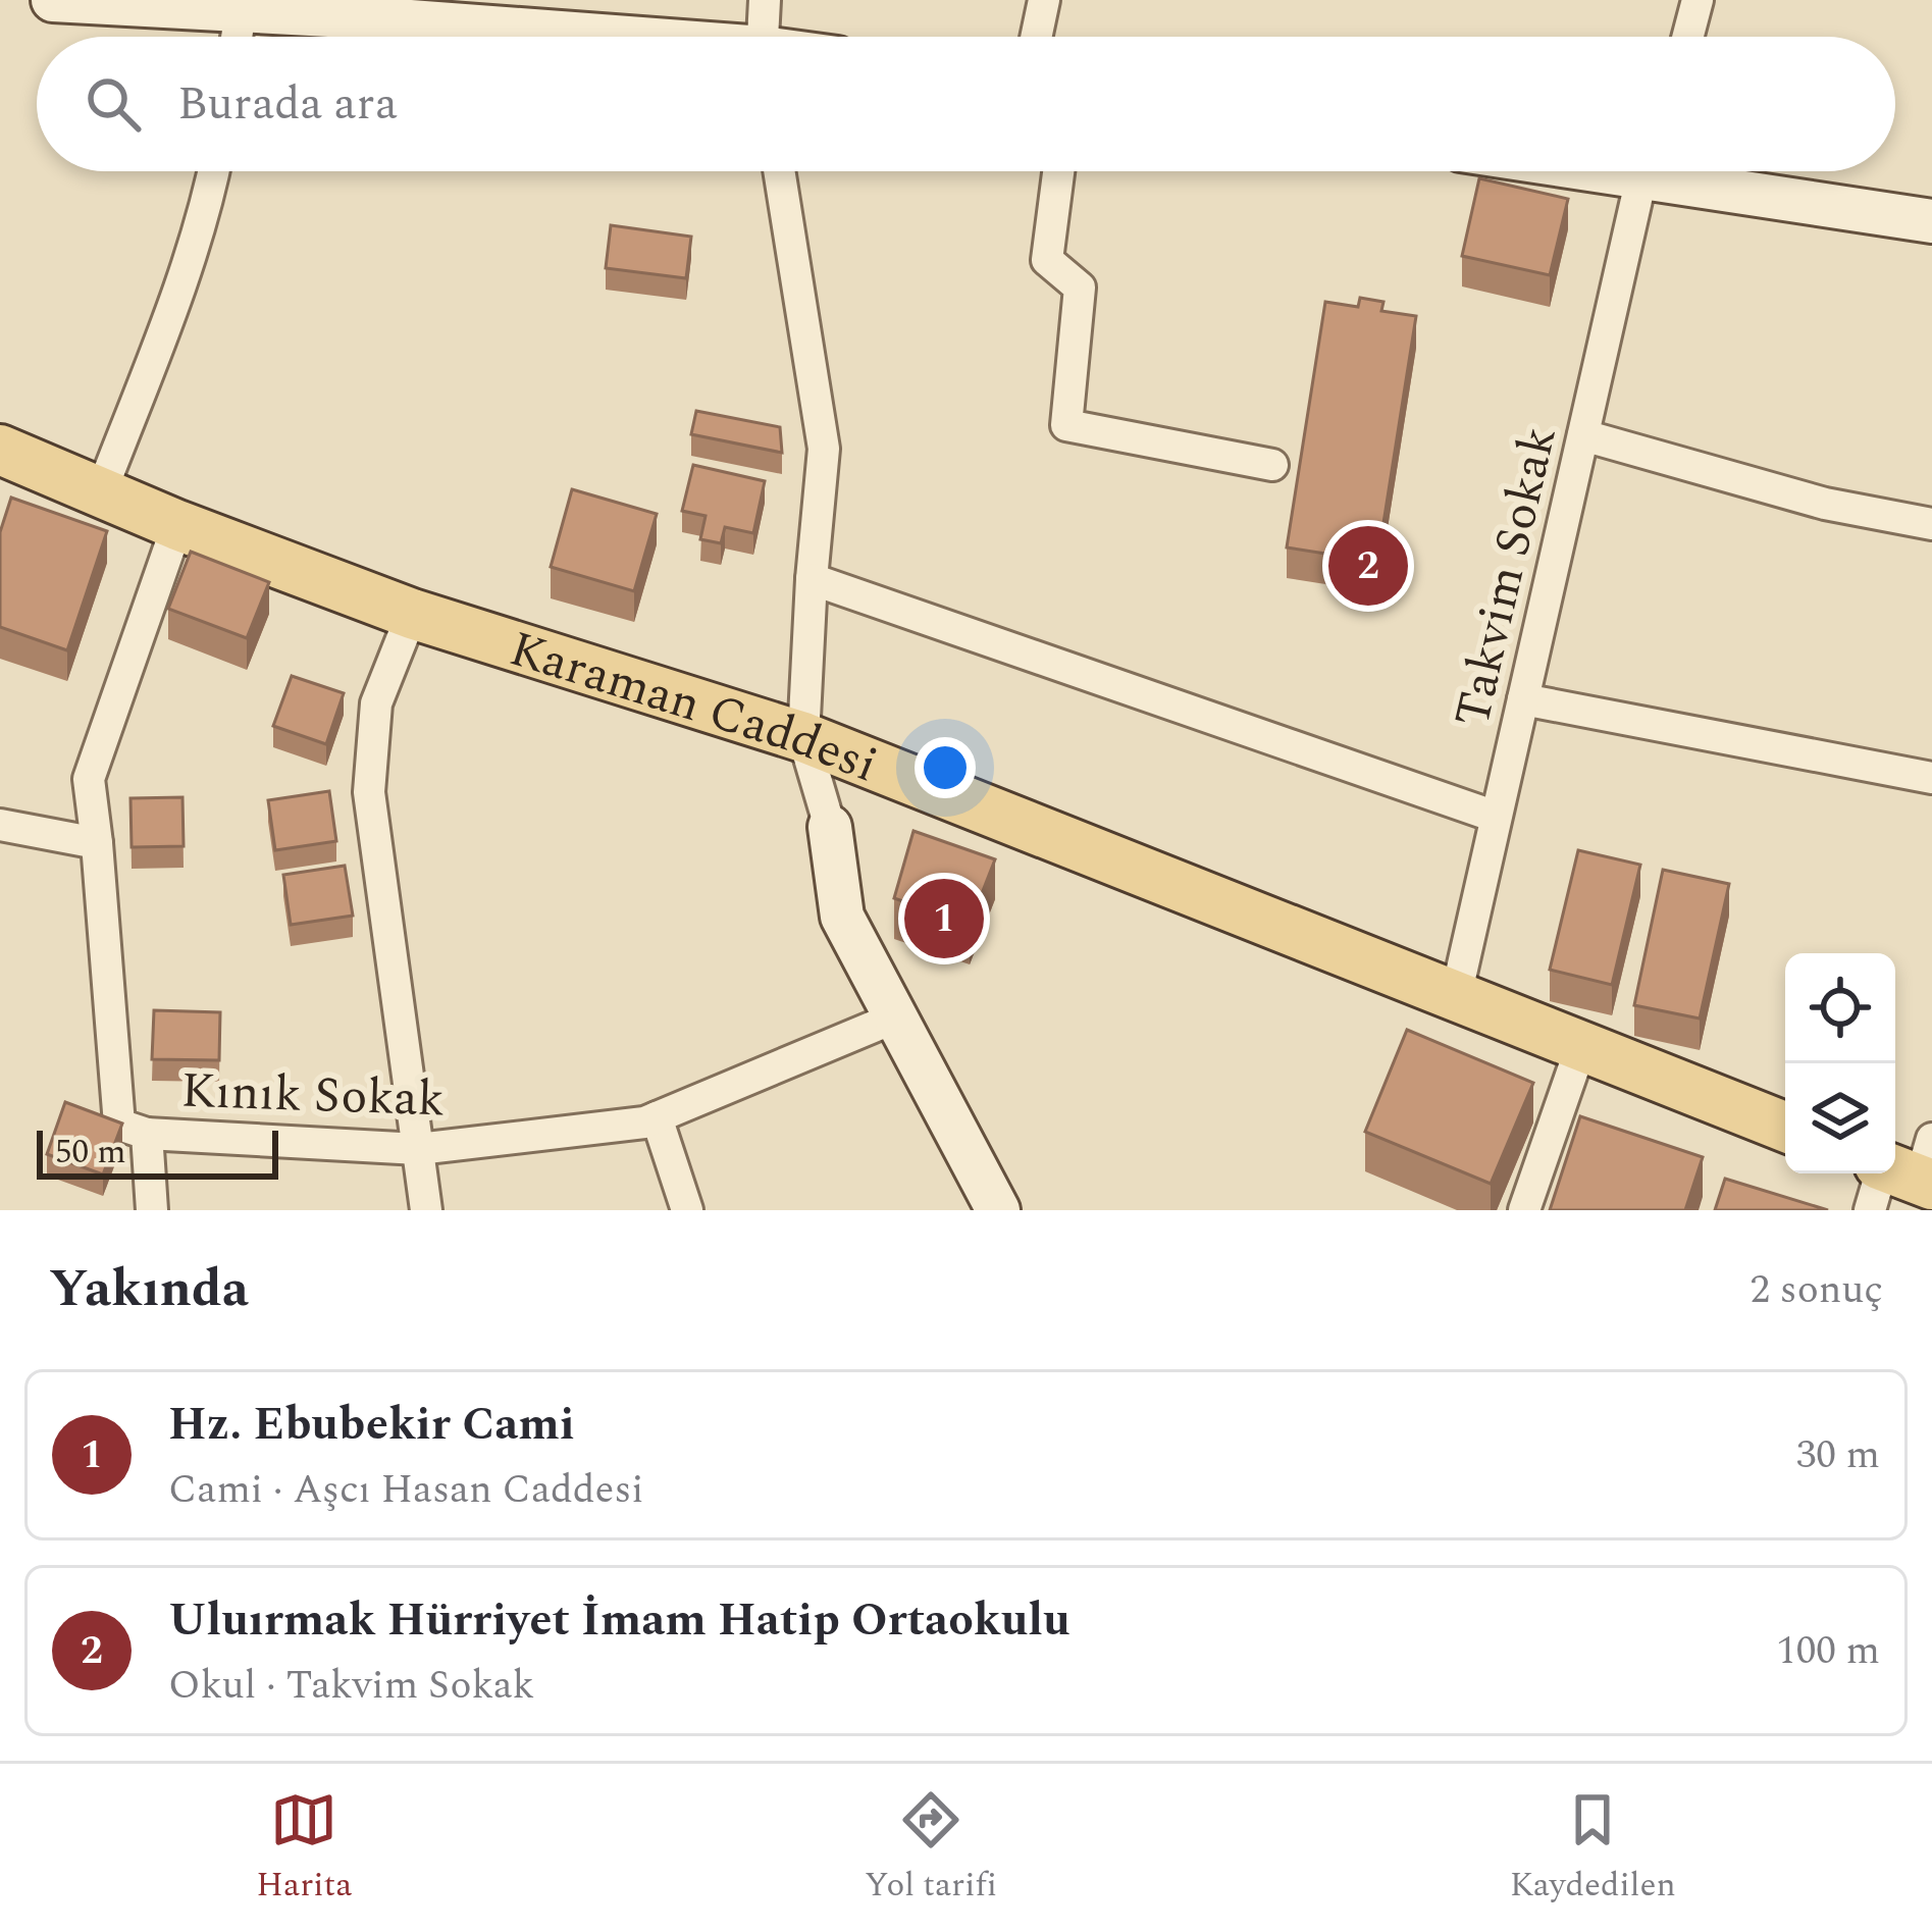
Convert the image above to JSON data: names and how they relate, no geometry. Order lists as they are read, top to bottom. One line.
{"streets":{"main road":["Karaman Caddesi"],"street":["Takvim Sokak","Kınık Sokak"]},"crossings":[["Takvim Sokak","Karaman Caddesi"]],"scale_bar":"50 m","page":{"search":"Burada ara","pins":["2","1"],"scale":"50 m","heading":["Yakında","2 sonuç"],"list":[{"mark":"1","name":"Hz. Ebubekir Cami","note":"Cami · Aşcı Hasan Caddesi","value":"30 m"},{"mark":"2","name":"Uluırmak Hürriyet İmam Hatip Ortaokulu","note":"Okul · Takvim Sokak","value":"100 m"}],"nav":["Harita","Yol tarifi","Kaydedilen"]}}
